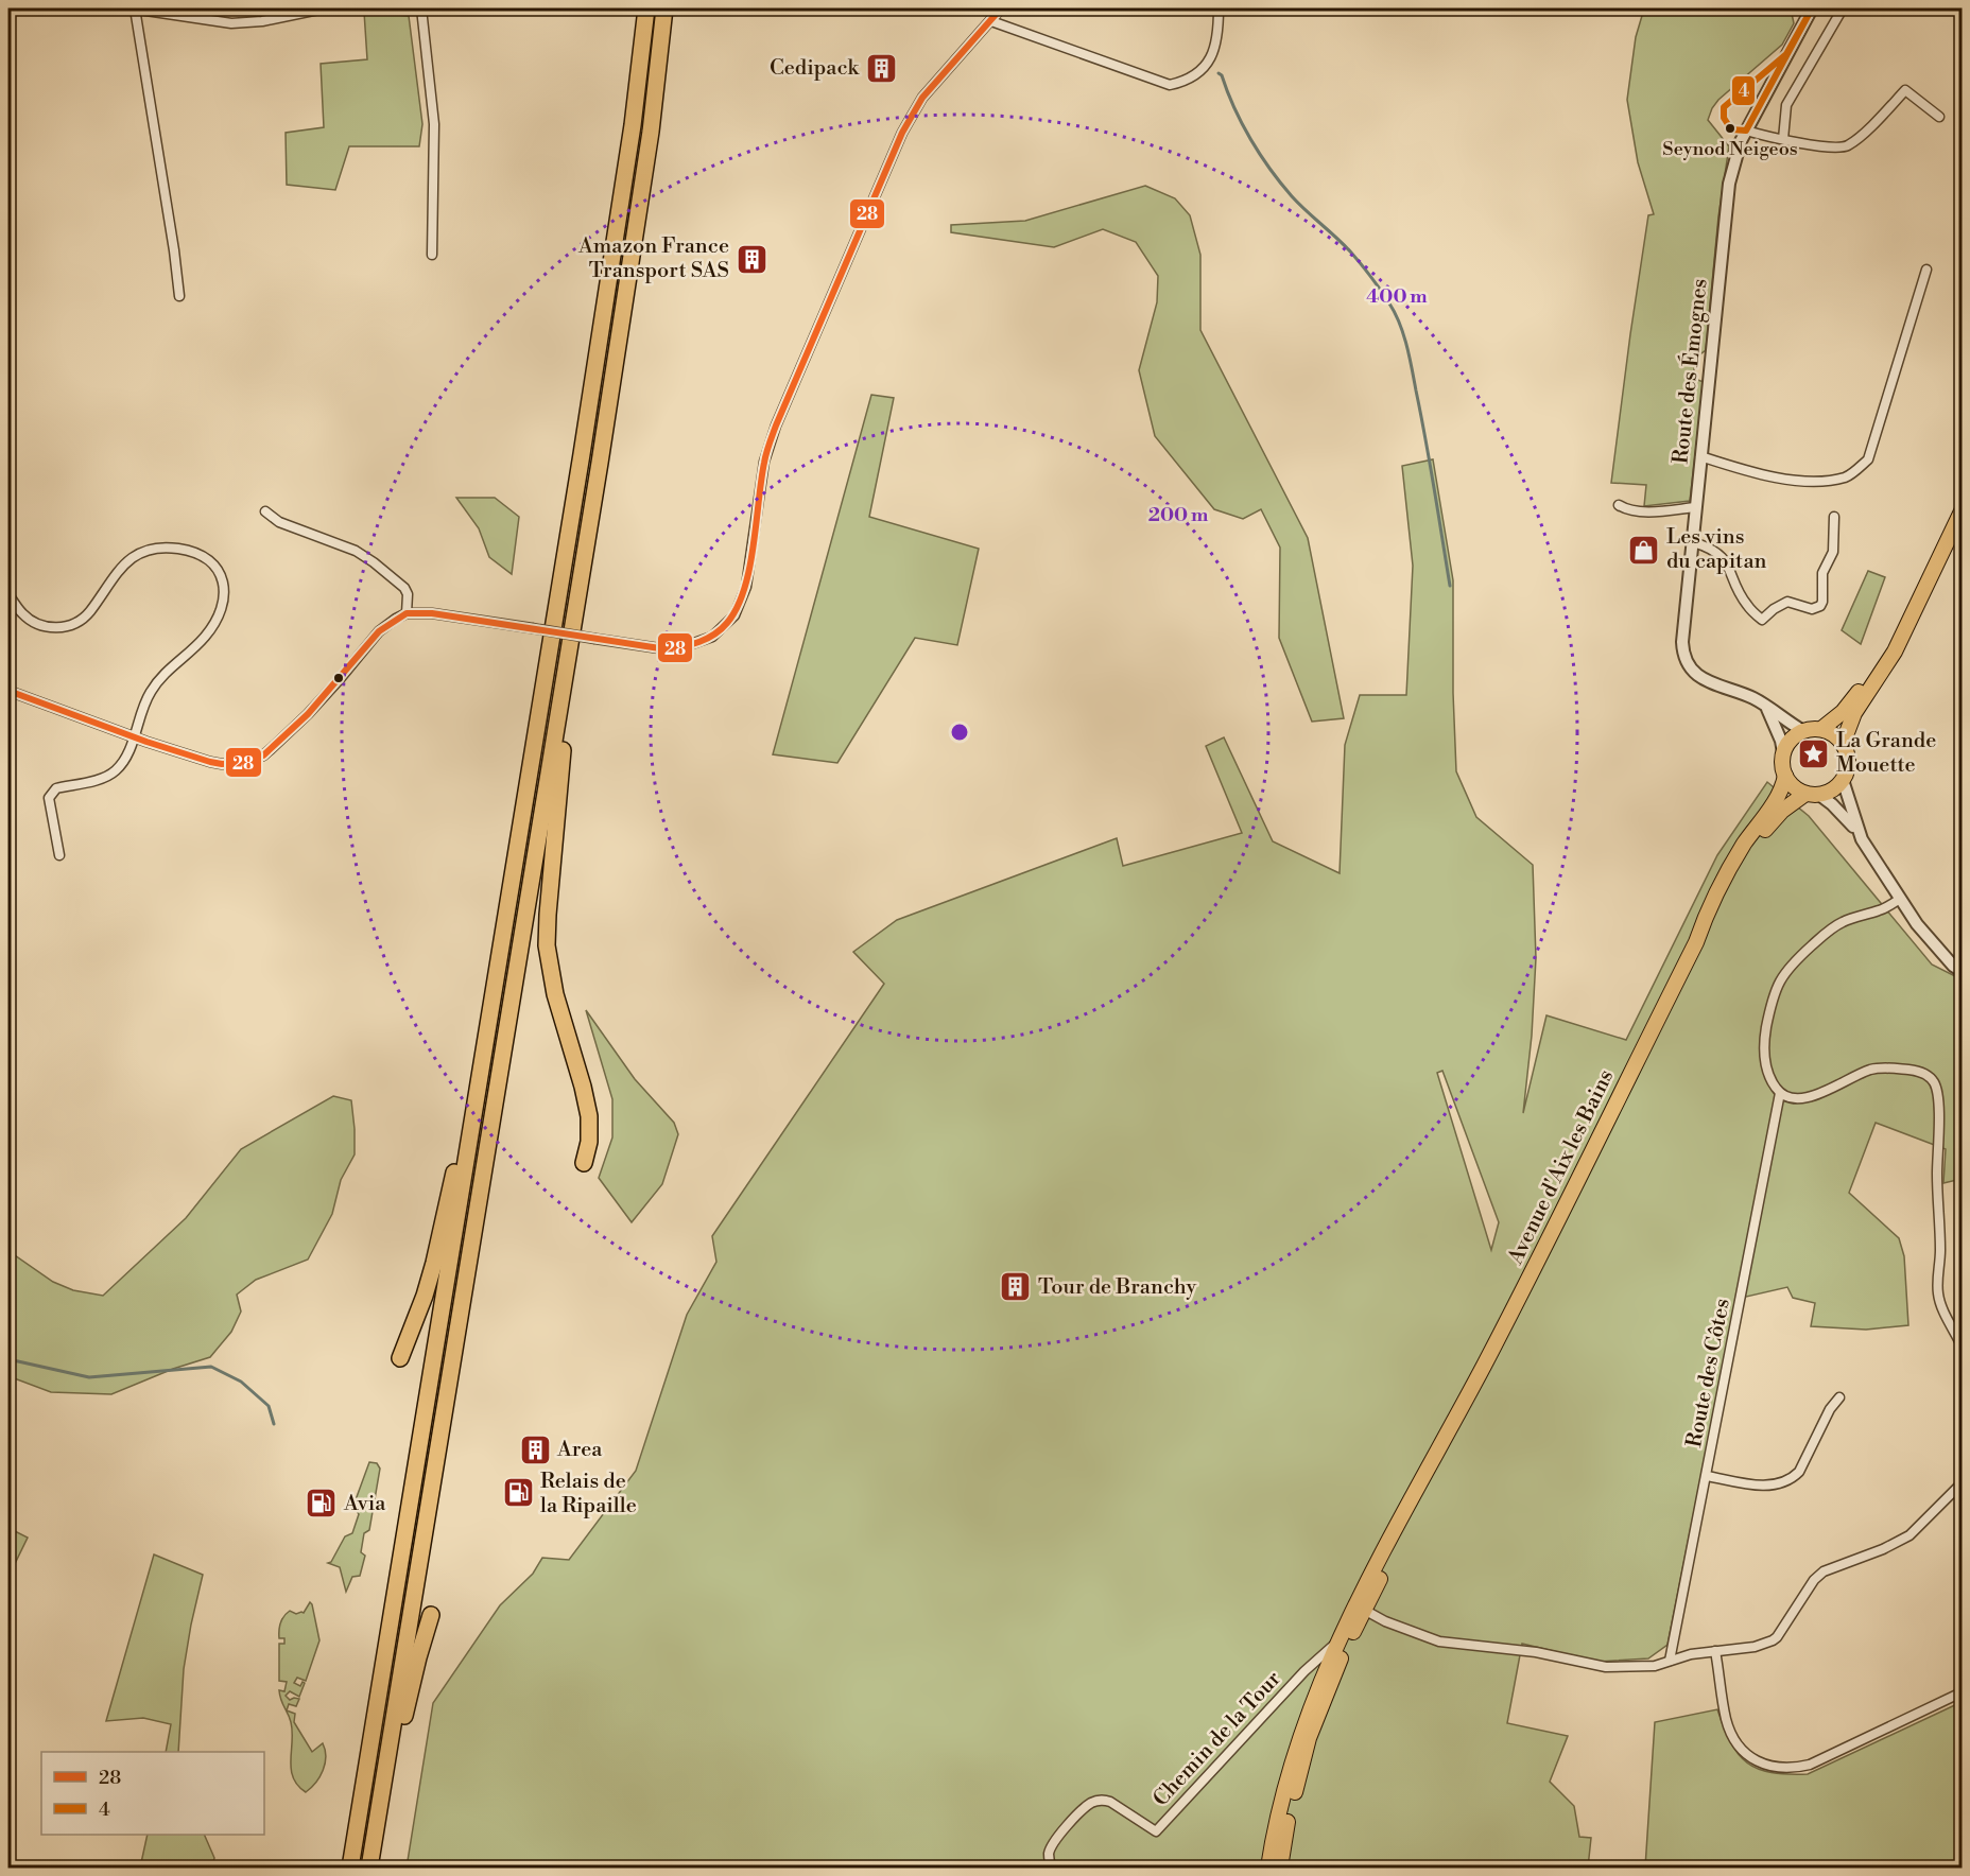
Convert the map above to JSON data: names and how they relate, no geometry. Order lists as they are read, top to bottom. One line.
{"streets":{"main road":["Avenue d'Aix les Bains"],"street":["Route des Émognes","Route des Côtes","Chemin de la Tour"]},"crossings":[["Route des Émognes","Avenue d'Aix les Bains"],["Avenue d'Aix les Bains","Chemin de la Tour"]],"places":{"building":["Cedipack","Amazon France Transport SAS","Tour de Branchy","Area"],"other":["Seynod Neigeos"],"shop":["Les vins du capitan"],"place":["La Grande Mouette"],"fuel station":["Relais de la Ripaille","Avia"]},"lines":["transit line 28","transit line 4"],"legend":["28","4"],"rings":["400 m","200 m"]}
